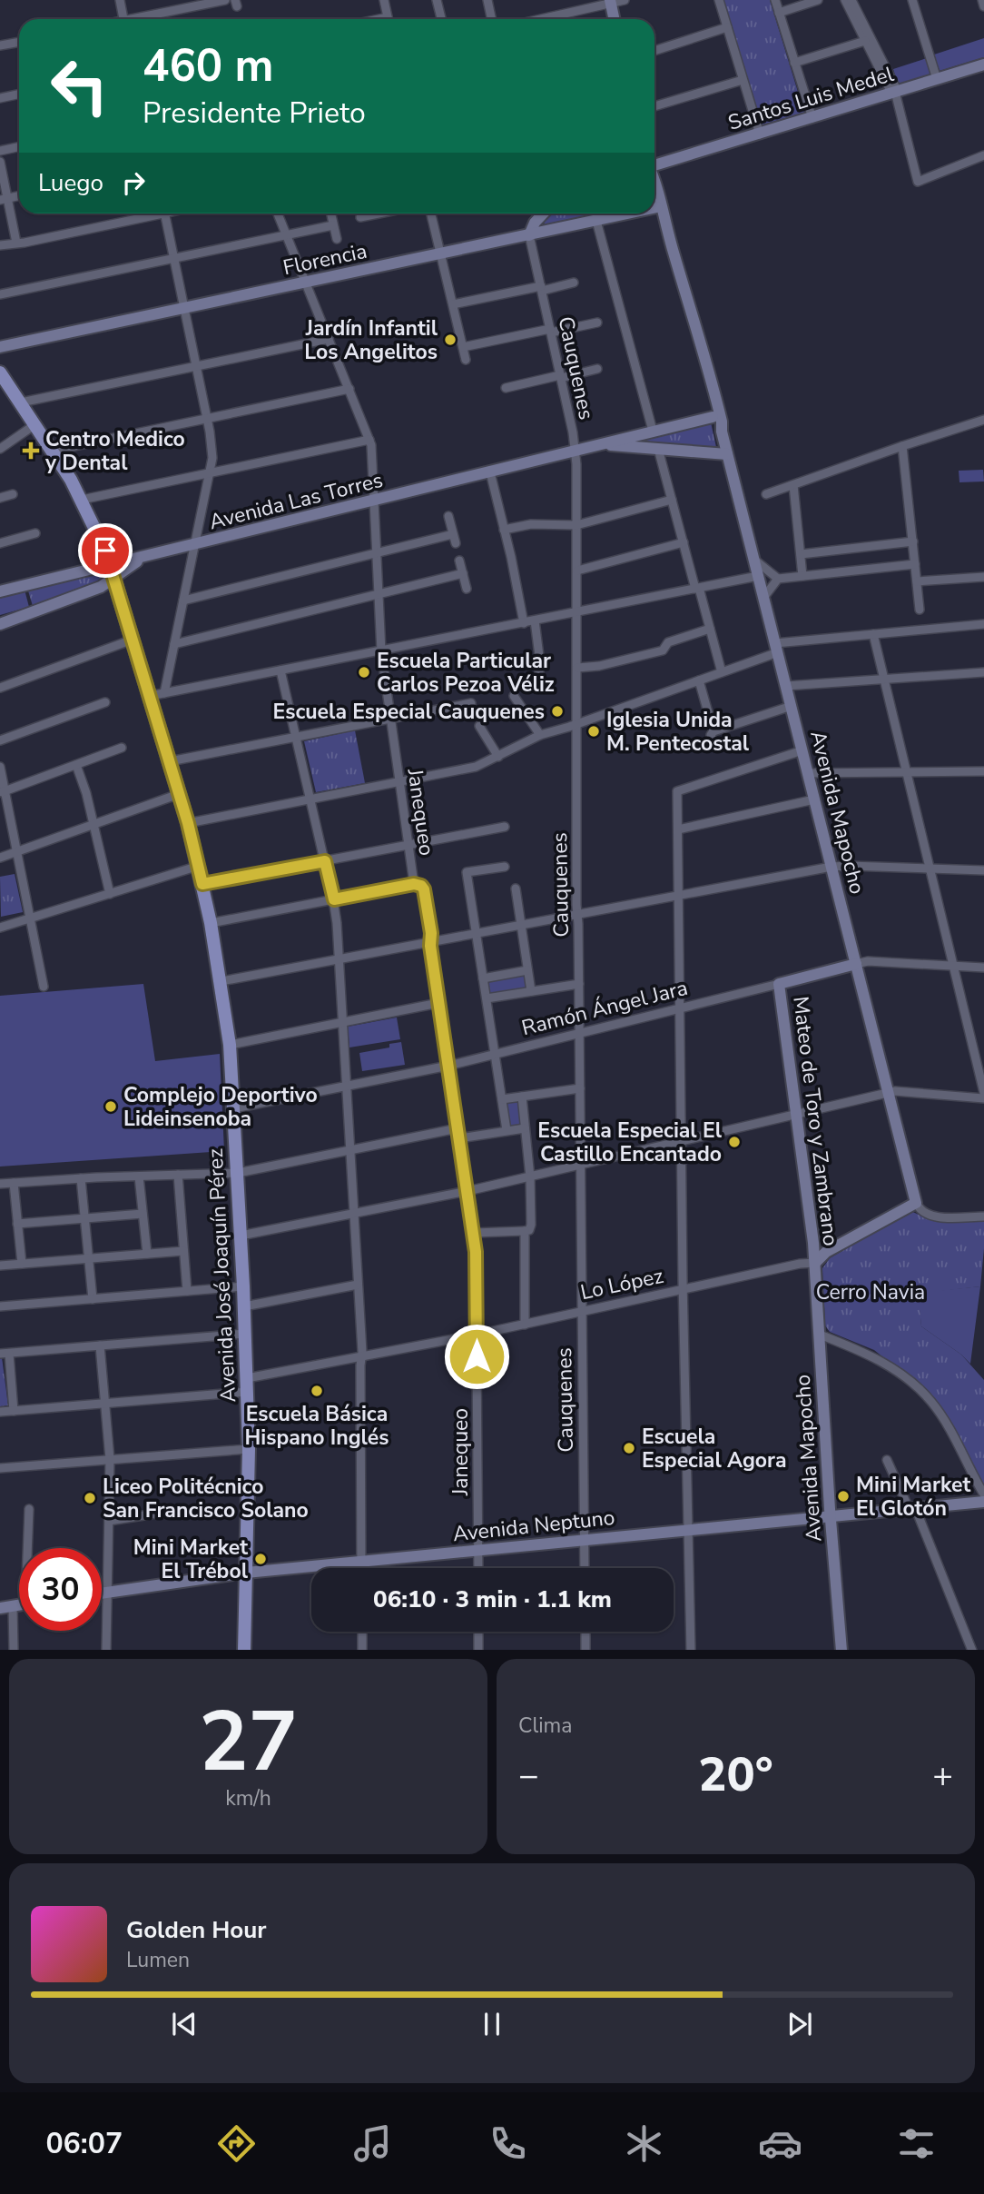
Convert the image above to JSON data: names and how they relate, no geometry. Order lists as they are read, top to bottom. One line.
{"streets":{"main road":["Santos Luis Medel","Florencia","Avenida Las Torres","Avenida Mapocho","Ramón Ángel Jara","Mateo de Toro y Zambrano","Avenida José Joaquín Pérez","Avenida Neptuno"],"street":["Cauquenes","Janequeo","Lo López"]},"crossings":[["Florencia","Cauquenes"],["Florencia","Janequeo"],["Florencia","Avenida Mapocho"],["Cauquenes","Avenida Las Torres"],["Cauquenes","Ramón Ángel Jara"],["Cauquenes","Lo López"],["Cauquenes","Avenida Neptuno"],["Avenida Las Torres","Janequeo"],["Avenida Las Torres","Avenida Mapocho"],["Avenida Las Torres","Avenida José Joaquín Pérez"],["Janequeo","Ramón Ángel Jara"],["Janequeo","Lo López"],["Janequeo","Avenida Neptuno"],["Avenida Mapocho","Ramón Ángel Jara"],["Avenida Mapocho","Mateo de Toro y Zambrano"],["Avenida Mapocho","Lo López"],["Avenida Mapocho","Avenida Neptuno"],["Ramón Ángel Jara","Mateo de Toro y Zambrano"],["Ramón Ángel Jara","Avenida José Joaquín Pérez"],["Mateo de Toro y Zambrano","Lo López"],["Avenida José Joaquín Pérez","Lo López"],["Avenida José Joaquín Pérez","Avenida Neptuno"]],"parks":["Cerro Navia"],"places":{"other":["Jardín Infantil Los Angelitos","Escuela Particular Carlos Pezoa Véliz","Escuela Especial Cauquenes","Iglesia Unida M. Pentecostal","Complejo Deportivo Lideinsenoba","Escuela Especial El Castillo Encantado","Escuela Básica Hispano Inglés","Escuela Especial Agora","Mini Market El Glotón","Liceo Politécnico San Francisco Solano","Mini Market El Trébol"],"health":["Centro Medico y Dental"]},"page":{"turn":["460 m","Presidente Prieto"],"then":"Luego","limit":"30","trip":"06:10 · 3 min · 1.1 km","tile":[["27","km/h"],"Clima"],"heat":["−","20°","+"],"song":["Golden Hour","Lumen"],"tabs":"06:07"}}
